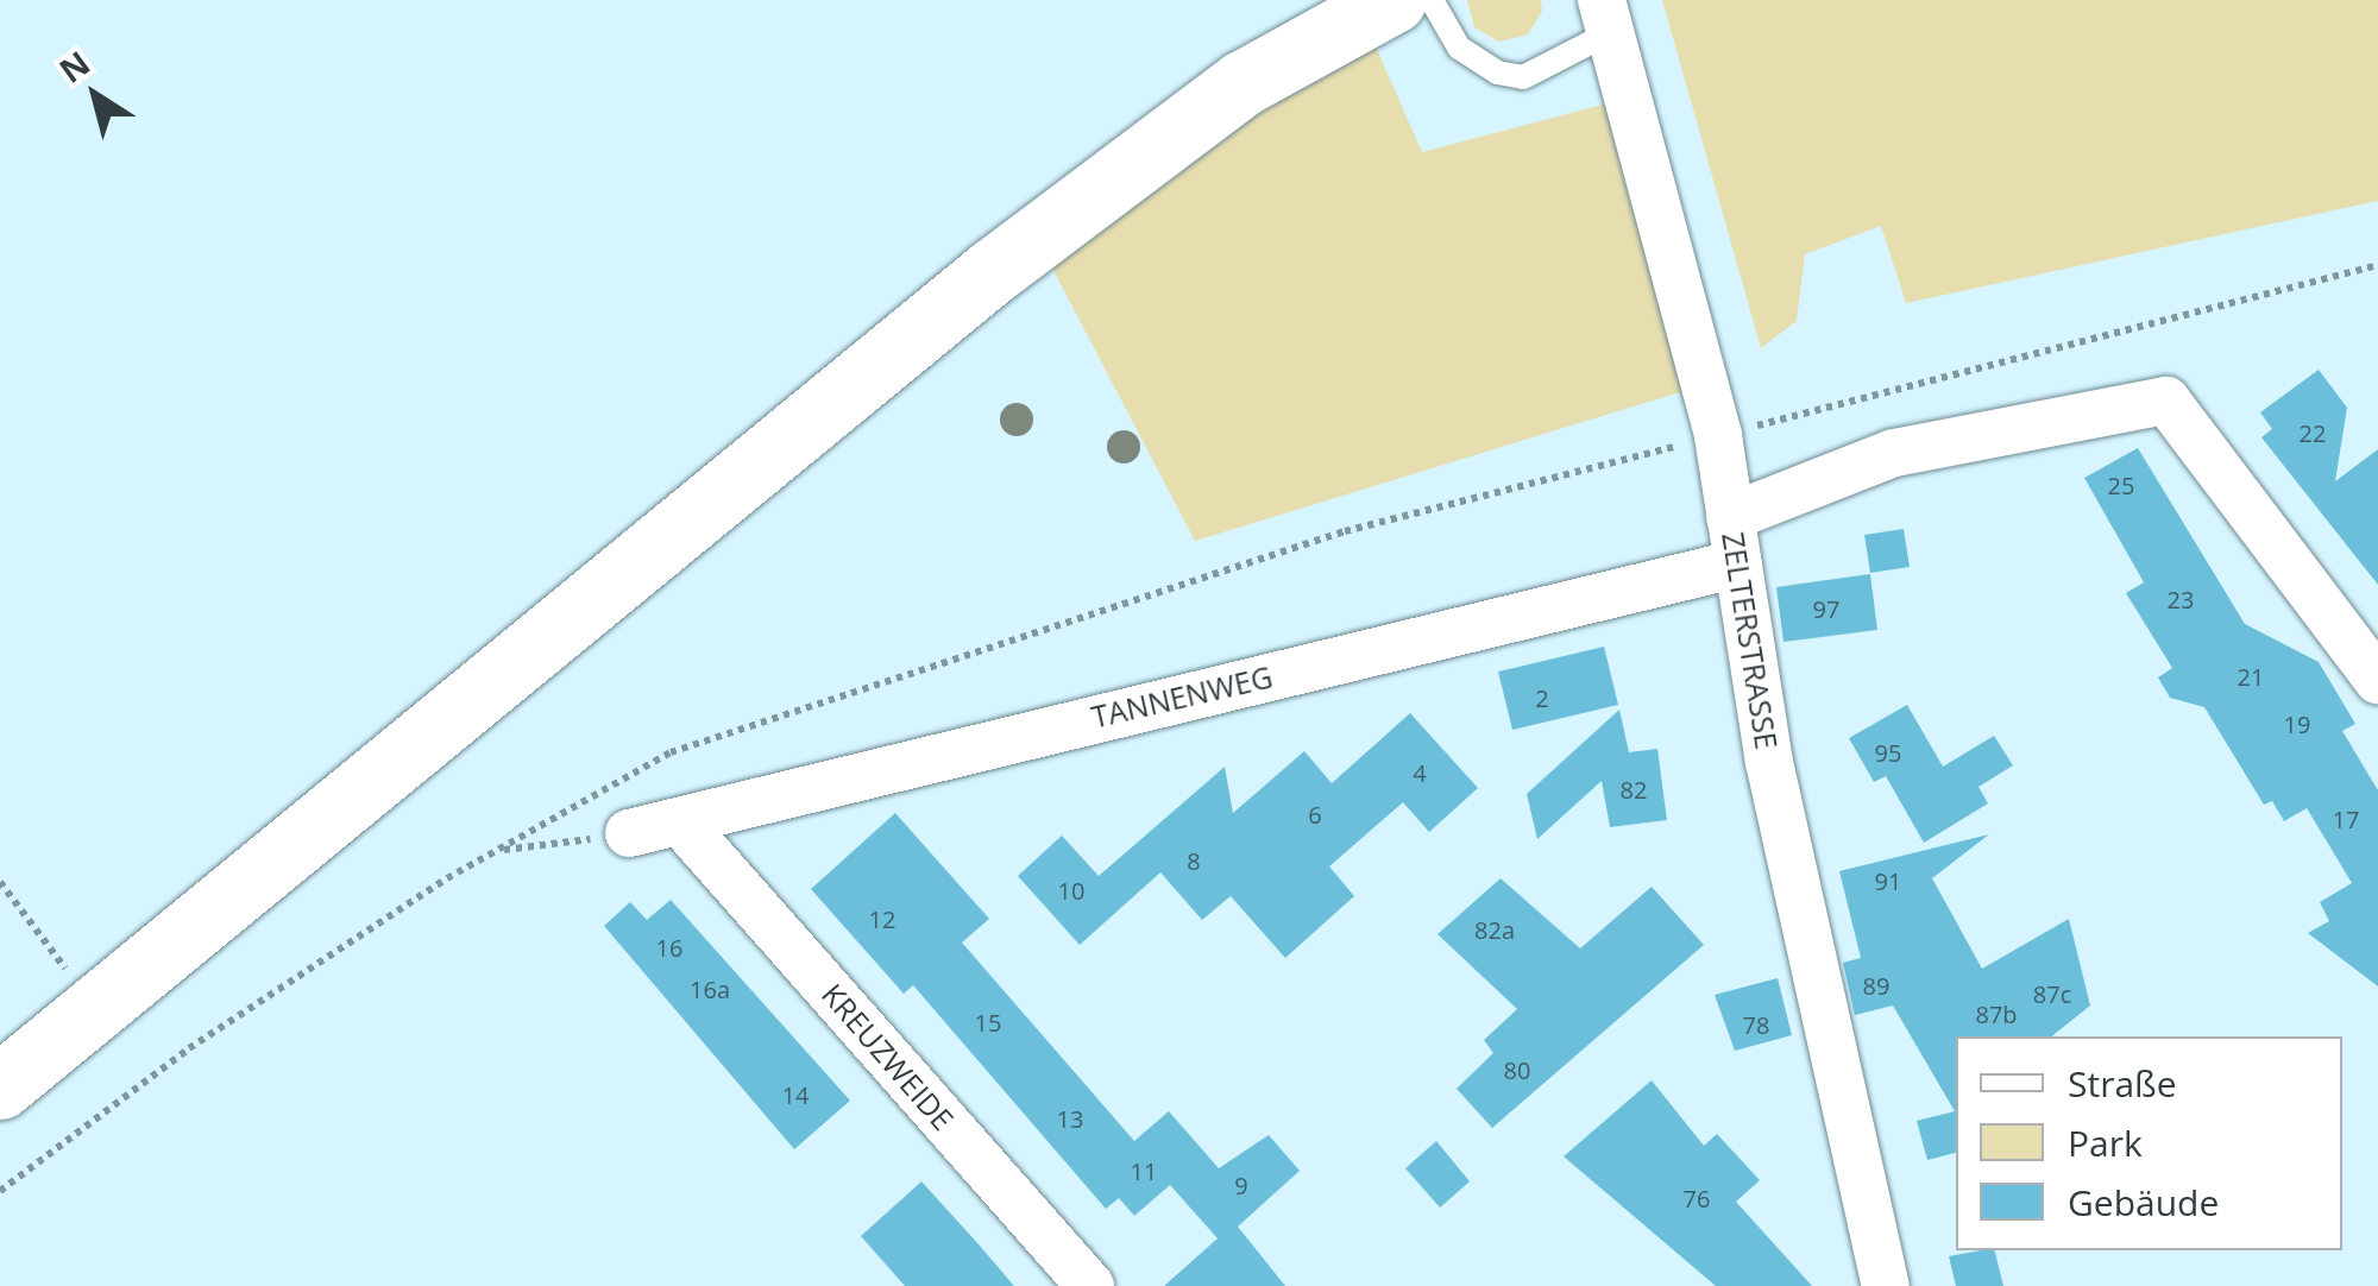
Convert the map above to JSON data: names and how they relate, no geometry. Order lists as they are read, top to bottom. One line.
{"streets":{"street":["ZELTERSTRASSE","TANNENWEG","KREUZWEIDE"]},"crossings":[["ZELTERSTRASSE","TANNENWEG"],["TANNENWEG","KREUZWEIDE"]],"house_numbers":["22","25","23","97","21","2","19","95","4","82","6","17","8","91","10","12","82a","16","89","16a","87c","87b","15","78","80","14","13","11","9","76"],"legend":["Straße","Park","Gebäude"],"north":"top left"}
